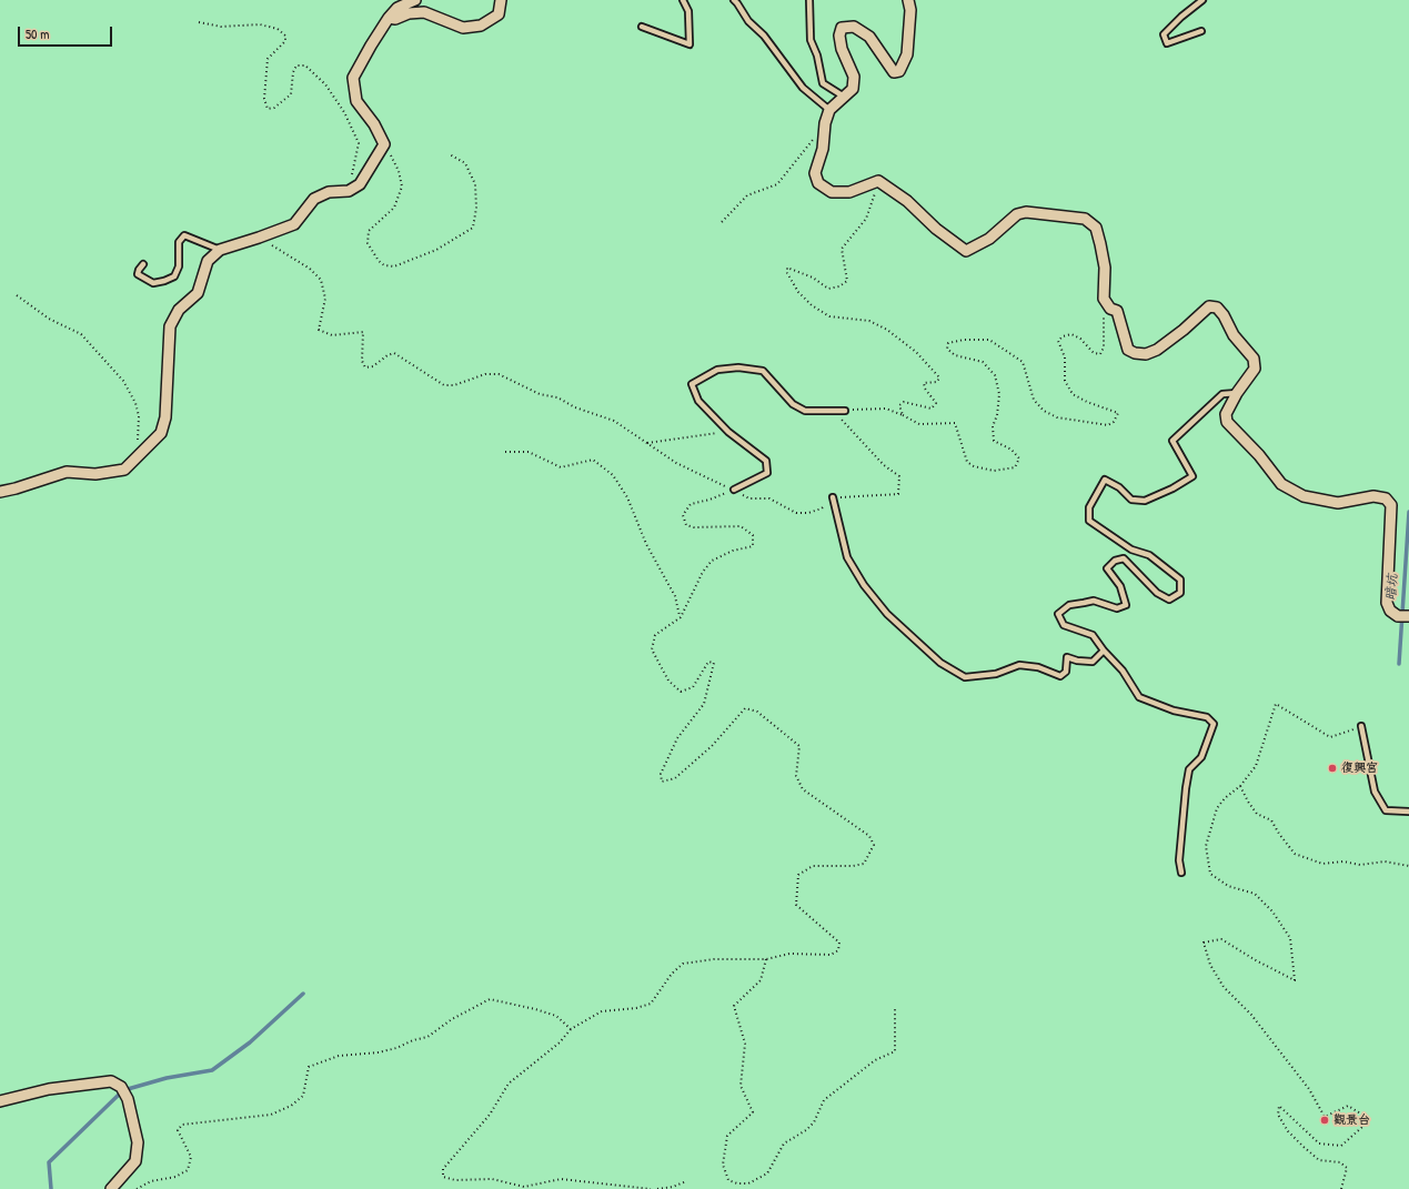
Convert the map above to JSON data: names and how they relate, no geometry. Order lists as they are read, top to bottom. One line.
{"water":["暗坑"],"places":["復興宮","觀景台"],"scale_bar":"50 m"}
